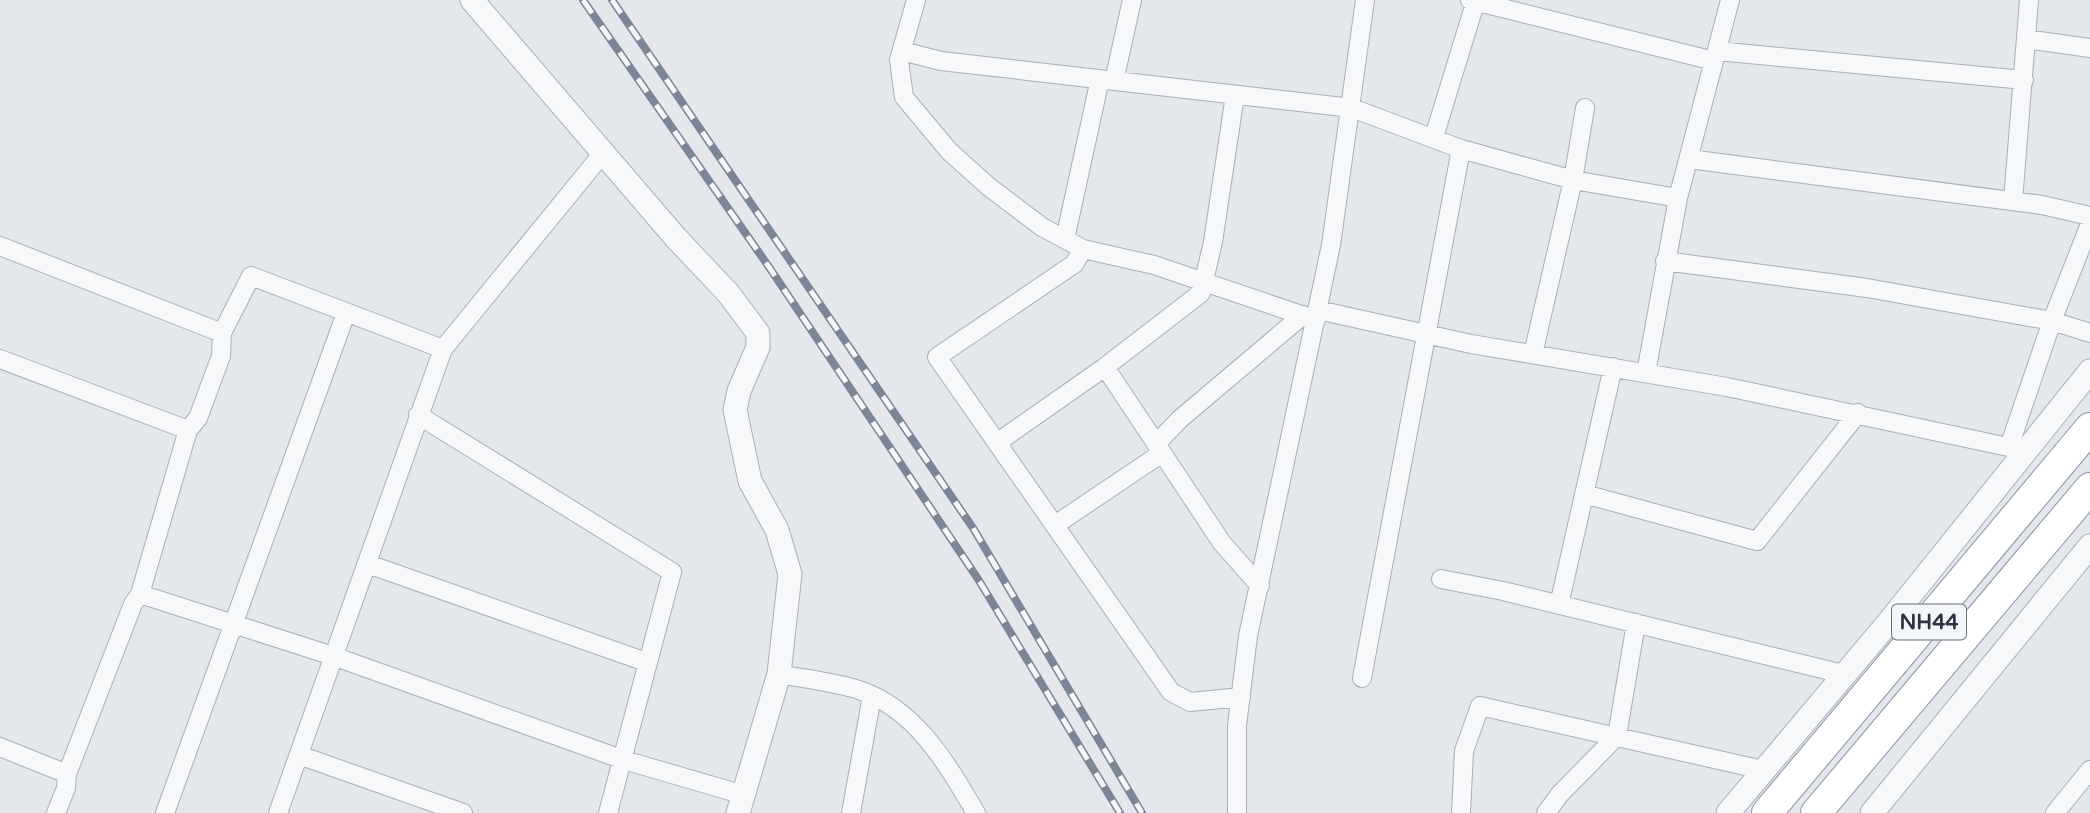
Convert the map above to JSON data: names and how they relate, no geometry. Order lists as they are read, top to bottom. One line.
{"streets":{"highway":["NH44"]}}
